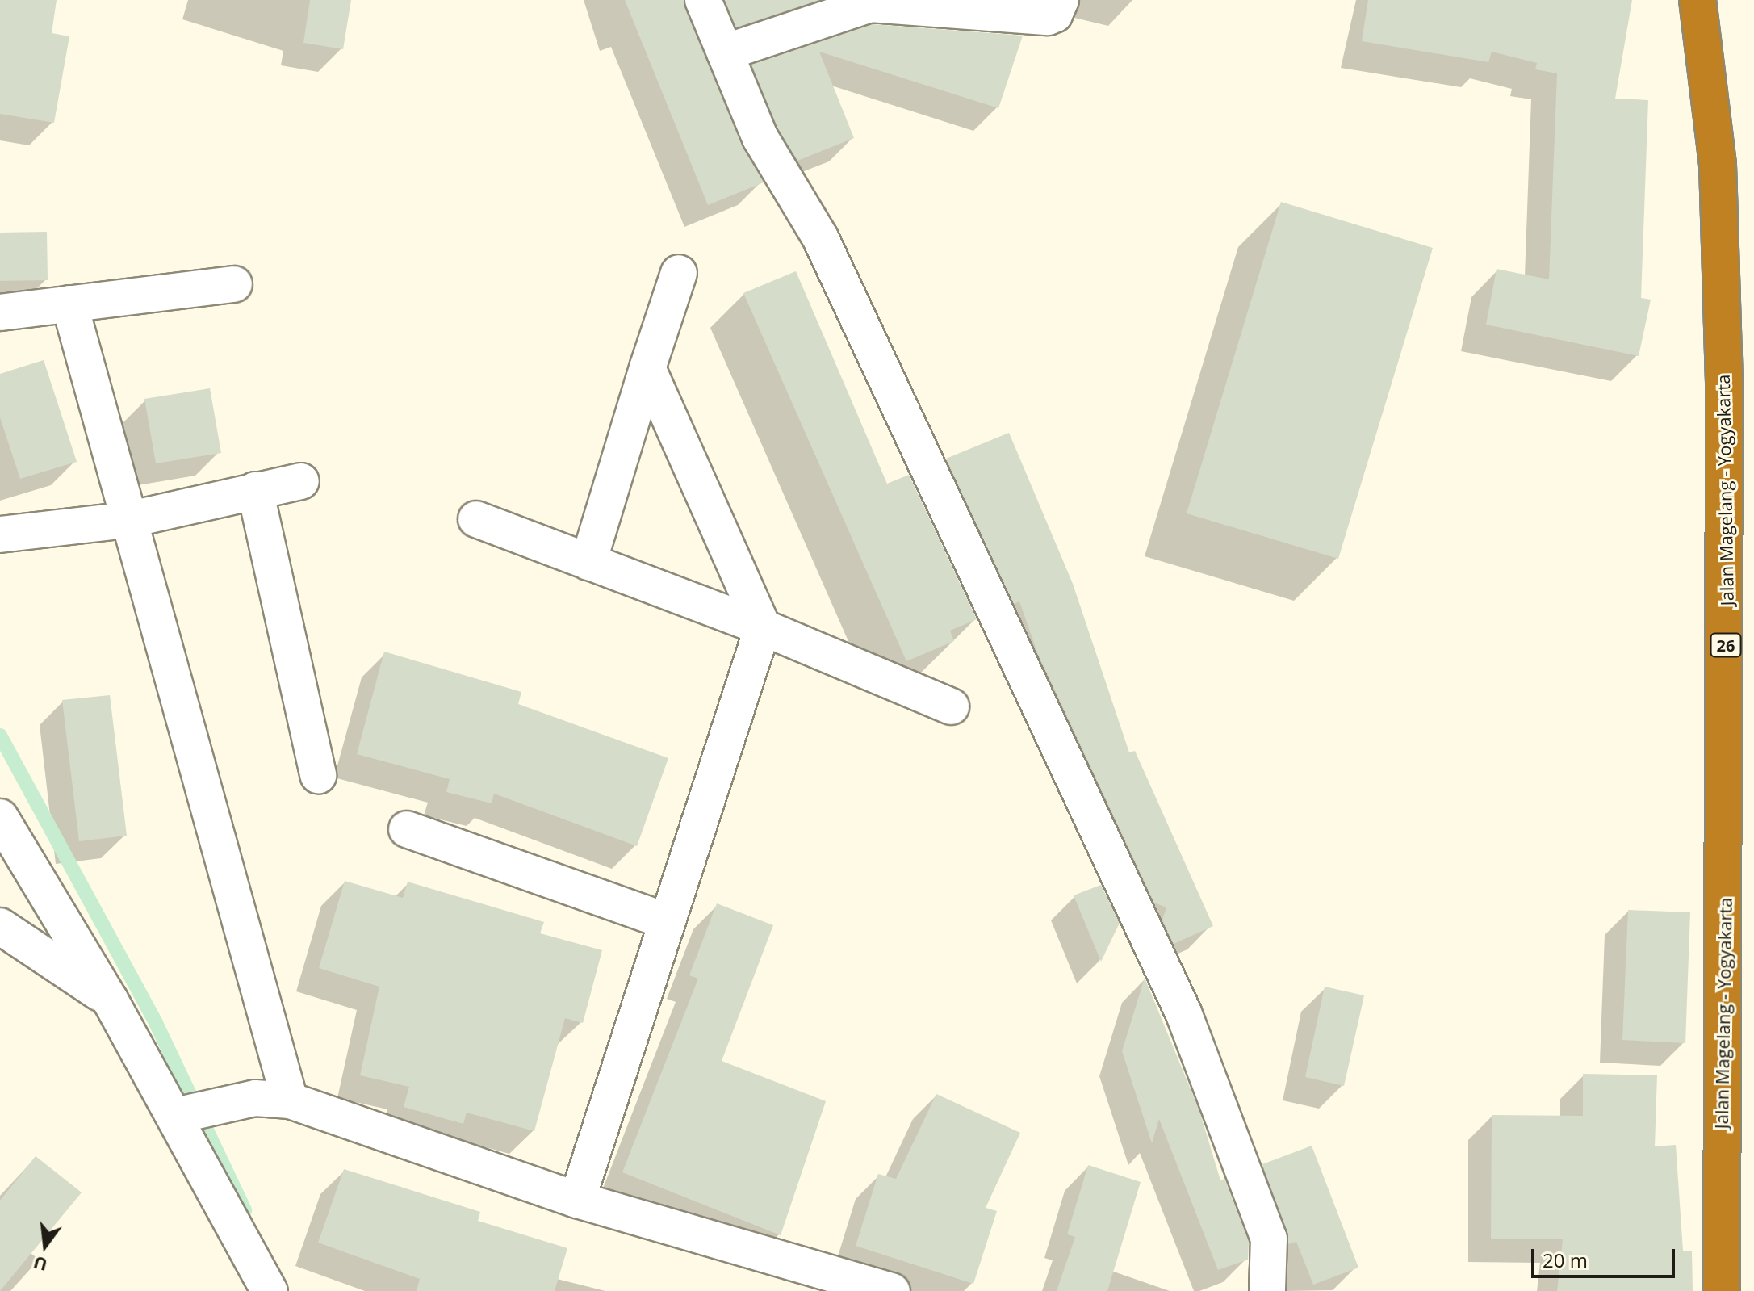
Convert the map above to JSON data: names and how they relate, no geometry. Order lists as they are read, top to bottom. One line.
{"streets":{"highway":["Jalan Magelang - Yogyakarta","26"]},"scale_bar":"20 m","north":"bottom"}
